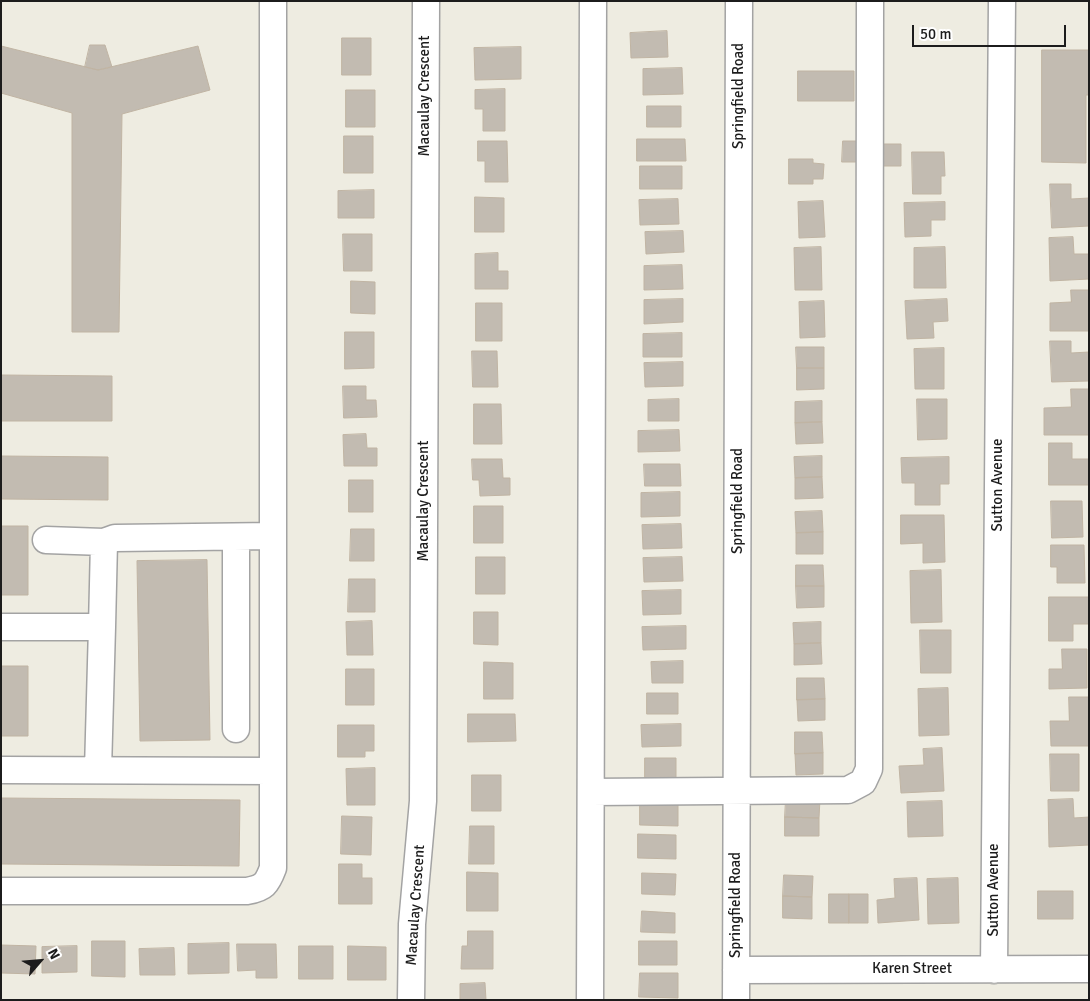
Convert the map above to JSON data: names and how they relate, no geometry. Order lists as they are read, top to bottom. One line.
{"streets":{"street":["Macaulay Crescent","Springfield Road","Sutton Avenue","Karen Street"]},"crossings":[["Springfield Road","Karen Street"],["Sutton Avenue","Karen Street"]],"scale_bar":"50 m","north":"top right"}
